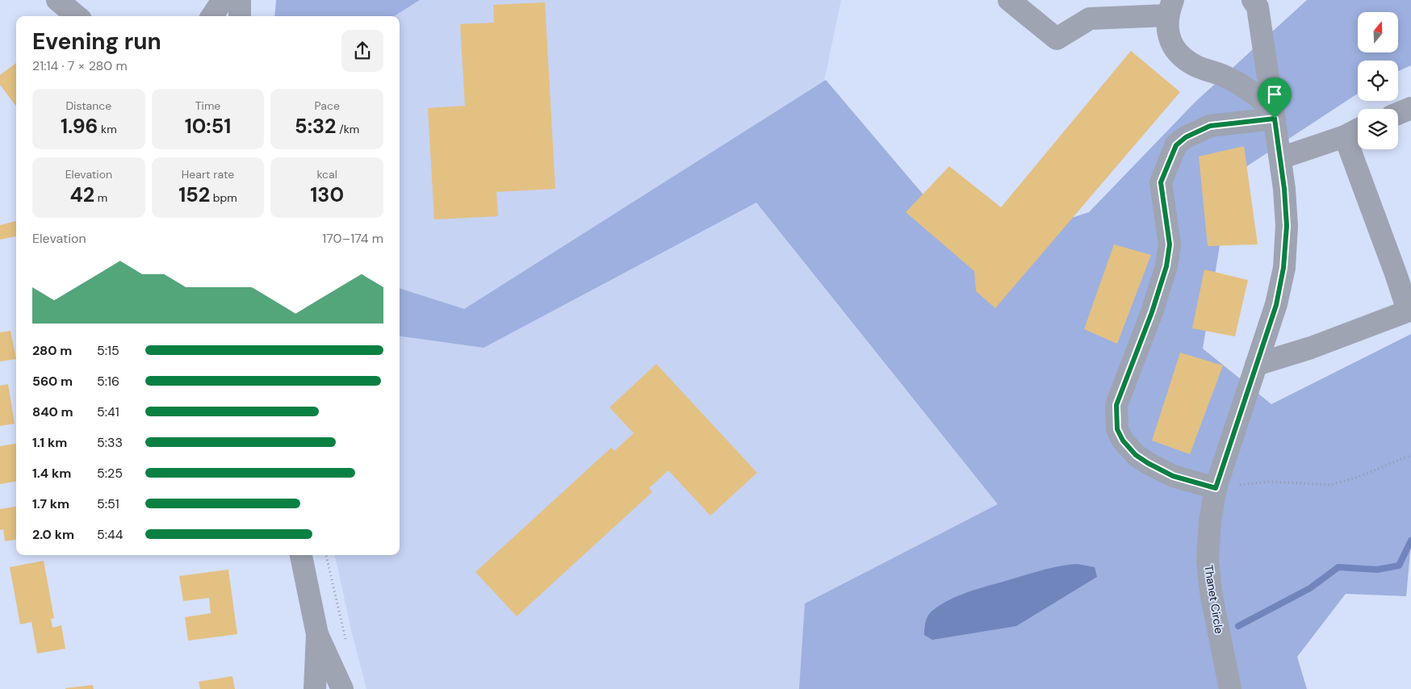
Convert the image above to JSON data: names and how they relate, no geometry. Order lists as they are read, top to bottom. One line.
{"streets":{"street":["Thanet Circle"]},"north":"top","page":{"heading":["Evening run","21:14 · 7 × 280 m"],"stats":[["Distance","1.96 km"],["Time","10:51"],["Pace","5:32 /km"],["Elevation","42 m"],["Heart rate","152 bpm"],["kcal","130"]],"chart":["Elevation","170–174 m"],"list":[{"name":"280 m","note":"5:15"},{"name":"560 m","note":"5:16"},{"name":"840 m","note":"5:41"},{"name":"1.1 km","note":"5:33"},{"name":"1.4 km","note":"5:25"},{"name":"1.7 km","note":"5:51"},{"name":"2.0 km","note":"5:44"}]}}
